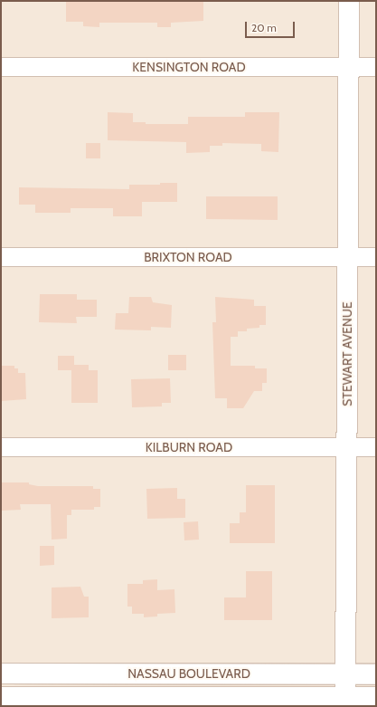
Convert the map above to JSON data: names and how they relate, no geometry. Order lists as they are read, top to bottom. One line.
{"streets":{"main road":["STEWART AVENUE","NASSAU BOULEVARD"],"street":["KENSINGTON ROAD","BRIXTON ROAD","KILBURN ROAD"]},"crossings":[["KENSINGTON ROAD","STEWART AVENUE"],["BRIXTON ROAD","STEWART AVENUE"],["STEWART AVENUE","KILBURN ROAD"],["STEWART AVENUE","NASSAU BOULEVARD"]],"scale_bar":"20 m"}
